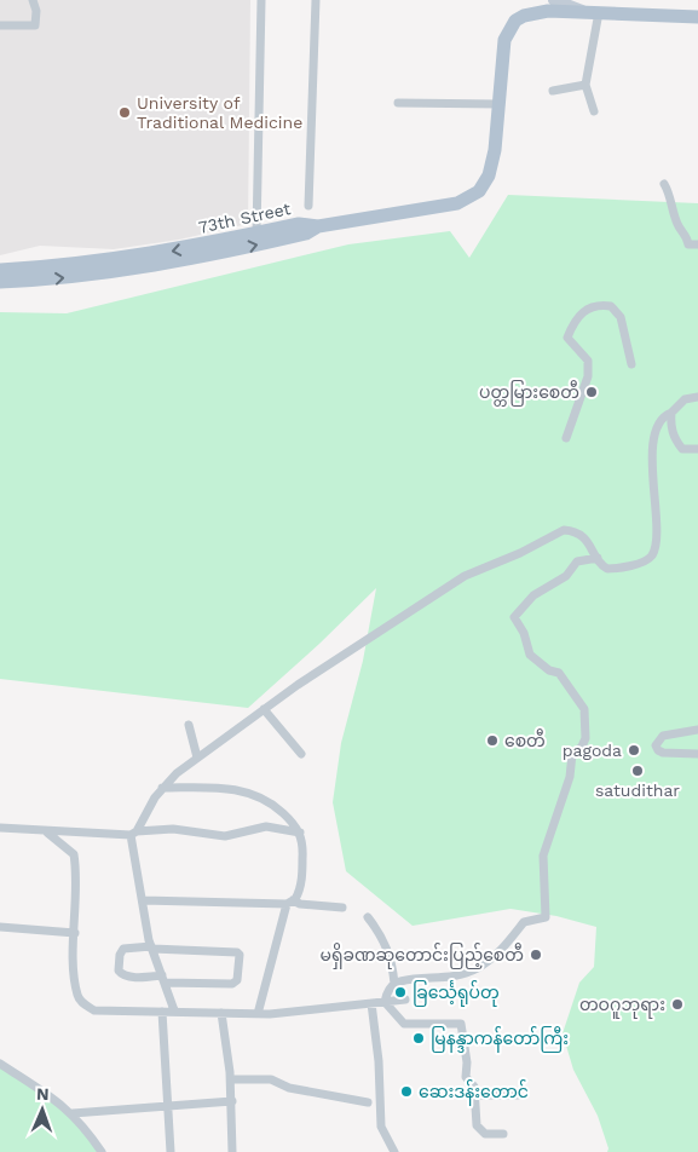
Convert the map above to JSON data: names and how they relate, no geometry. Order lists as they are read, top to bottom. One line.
{"streets":{"main road":["73th Street"]},"places":["University of Traditional Medicine","ပတ္တမြားစေတီ","စေတီ","pagoda","satudithar","မရှိခဏဆုတောင်းပြည့်စေတီ","ခြင်္သေ့ရုပ်တု","တဝဂူဘုရား","မြနန္ဒာကန်တော်ကြီး","ဆေးဒန်းတောင်"],"north":"top"}
